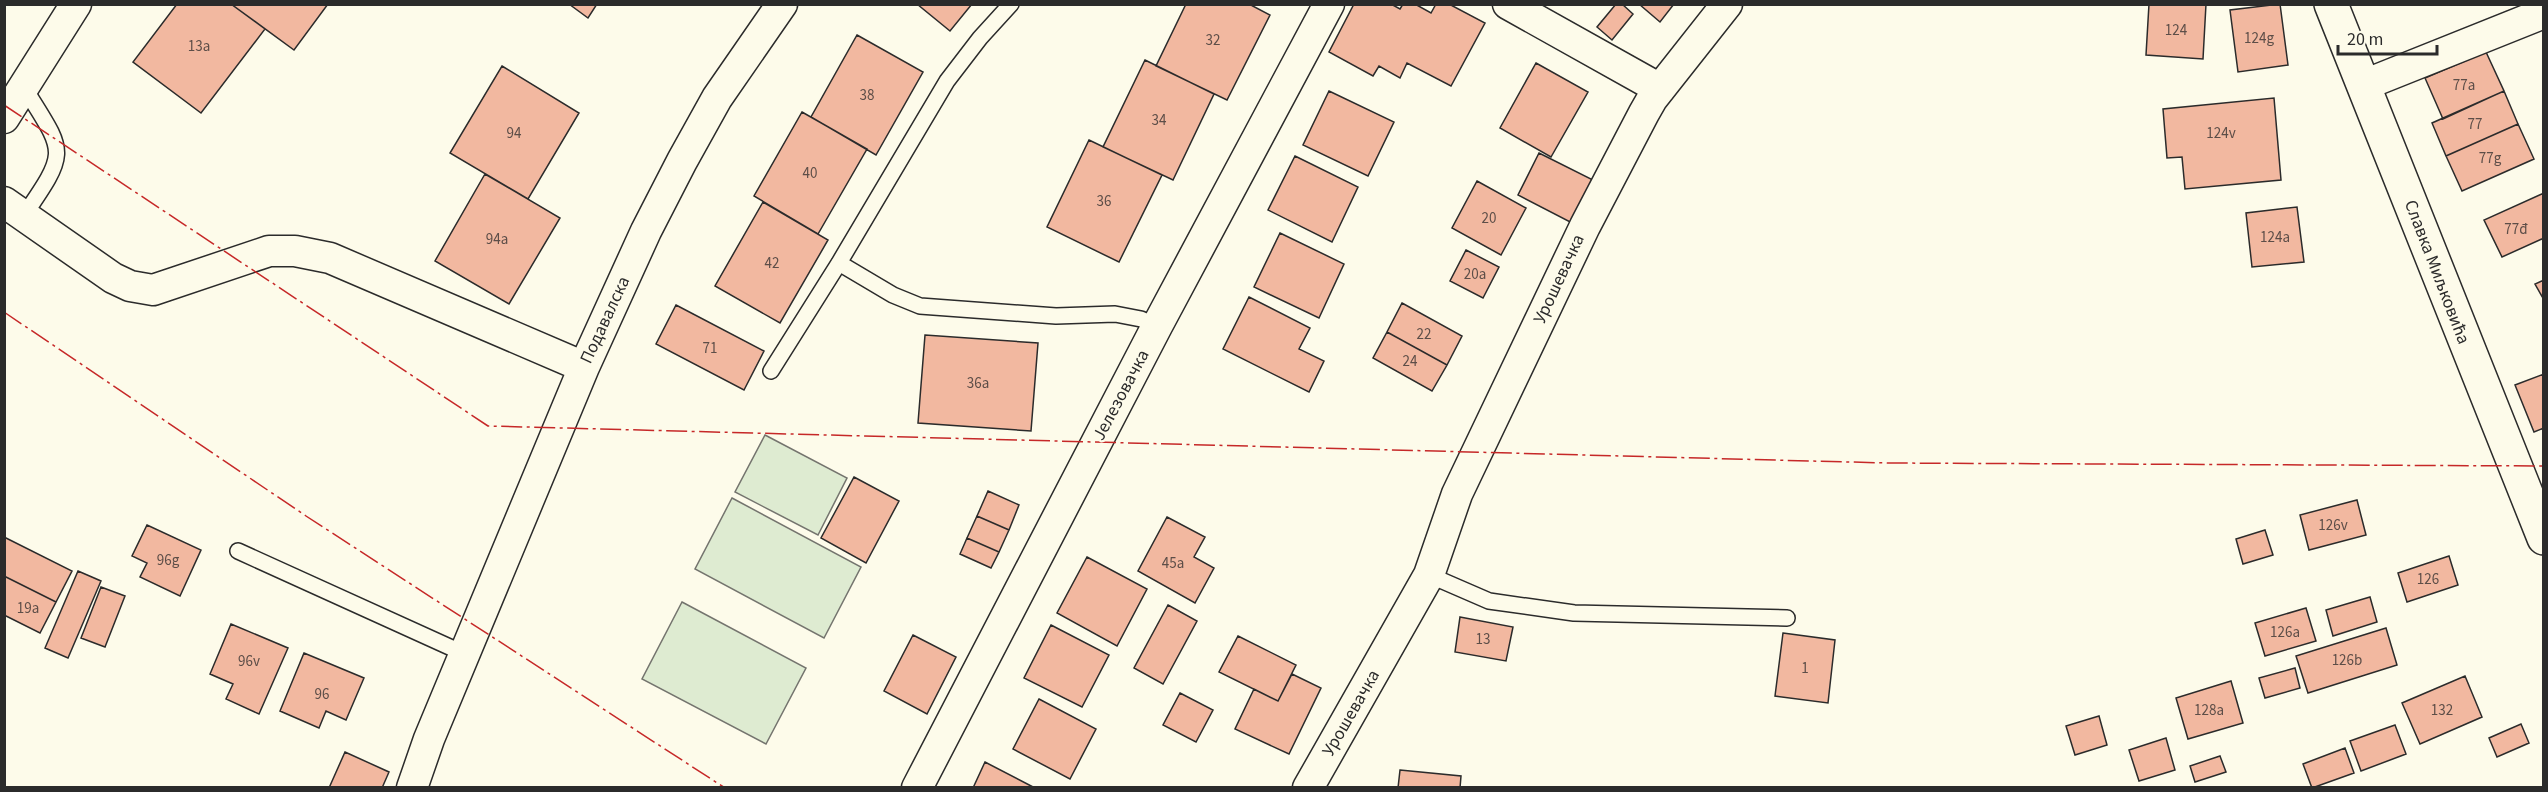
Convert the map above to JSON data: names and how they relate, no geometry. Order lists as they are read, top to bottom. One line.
{"streets":{"street":["Славка Миљковића","Урошевачка","Подавалска","Јелезовачка"]},"house_numbers":["124","124g","32","13a","77a","38","34","77","94","124v","77g","40","36","20","77đ","124a","94a","42","20a","22","71","24","36a","126v","96g","45a","126","19a","126a","13","126b","96v","1","96","128a","132"],"scale_bar":"20 m"}
